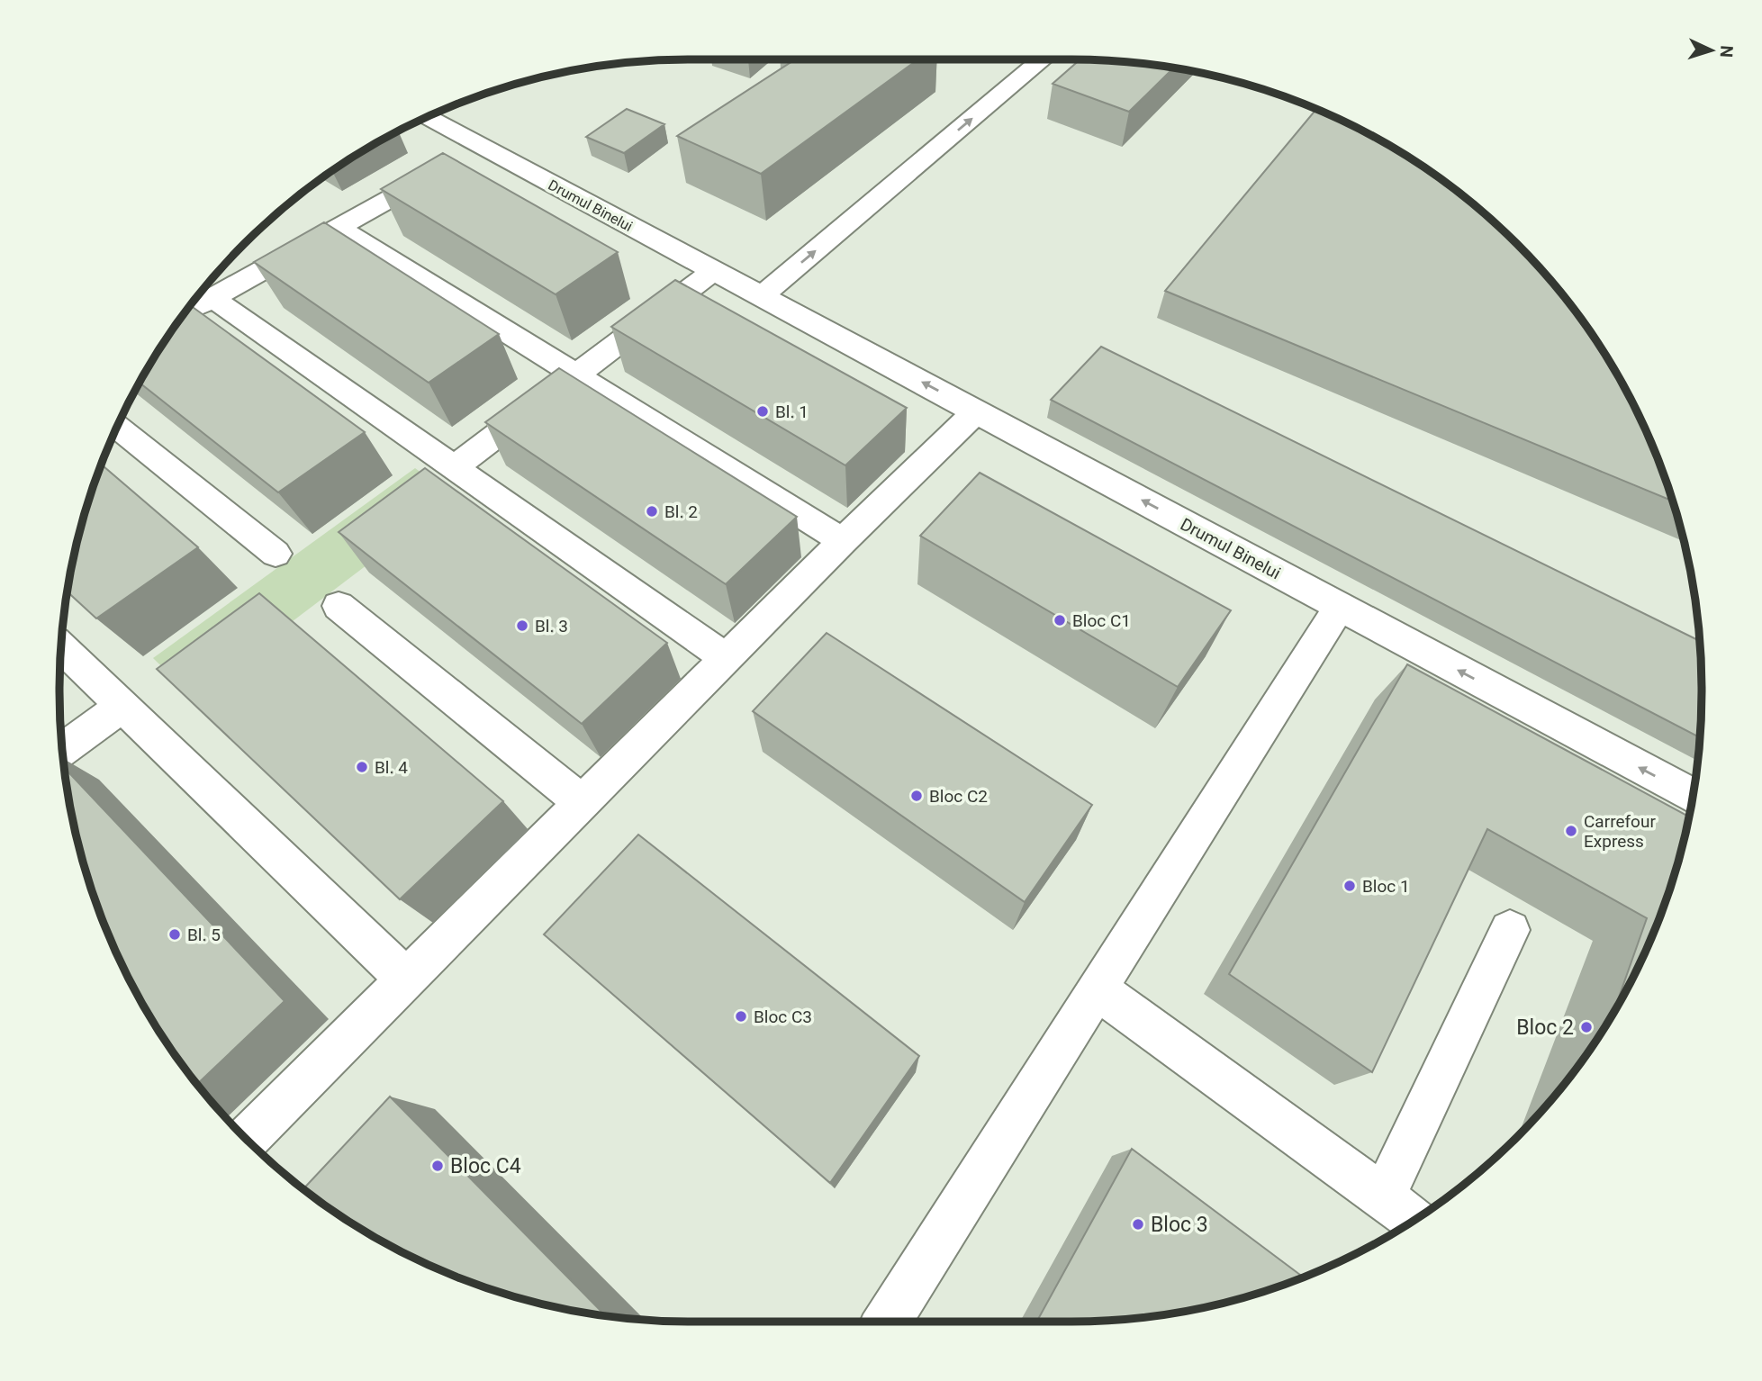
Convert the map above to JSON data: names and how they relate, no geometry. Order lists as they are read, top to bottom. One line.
{"streets":{"street":["Drumul Binelui"]},"one_way":["Drumul Binelui"],"places":["Bl. 1","Bl. 2","Bloc C1","Bl. 3","Bl. 4","Bloc C2","Carrefour Express","Bloc 1","Bl. 5","Bloc C3","Bloc 2","Bloc C4","Bloc 3"],"north":"right"}
